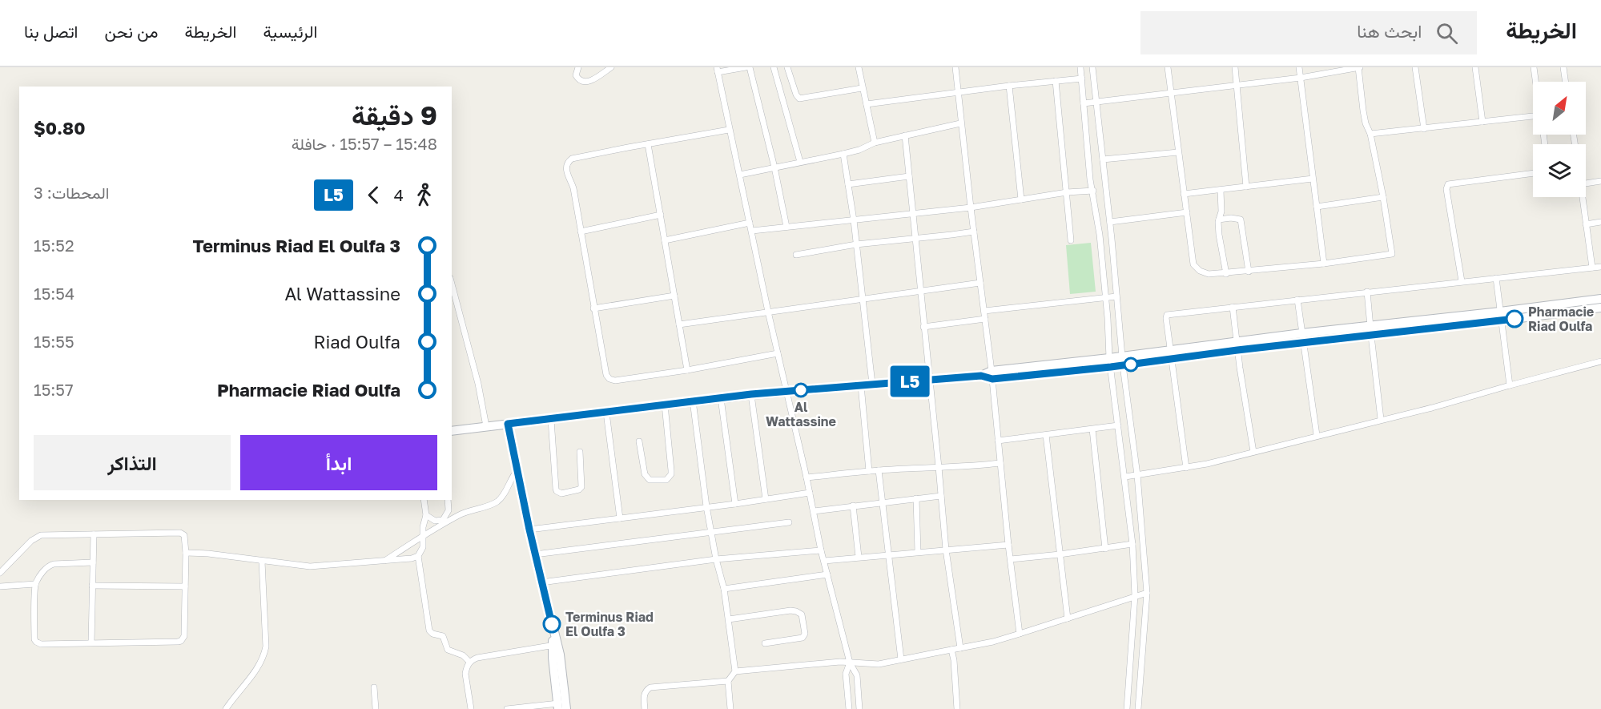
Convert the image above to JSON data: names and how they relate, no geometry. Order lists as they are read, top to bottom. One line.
{"places":["Pharmacie Riad Oulfa","Al Wattassine","Terminus Riad El Oulfa 3"],"lines":["bus line L5"],"north":"top right","page":{"header":"الخريطة","search":"ابحث هنا","nav":["الرئيسية","الخريطة","من نحن","اتصل بنا"],"on_map":"L5","heading":["9 دقيقة","15:48 – 15:57 · حافلة","$0.80"],"legs":["4","L5","المحطات: 3"],"list":[{"name":"Terminus Riad El Oulfa 3","value":"15:52"},{"name":"Al Wattassine","value":"15:54"},{"name":"Riad Oulfa","value":"15:55"},{"name":"Pharmacie Riad Oulfa","value":"15:57"}],"buttons":["ابدأ","التذاكر"]}}
